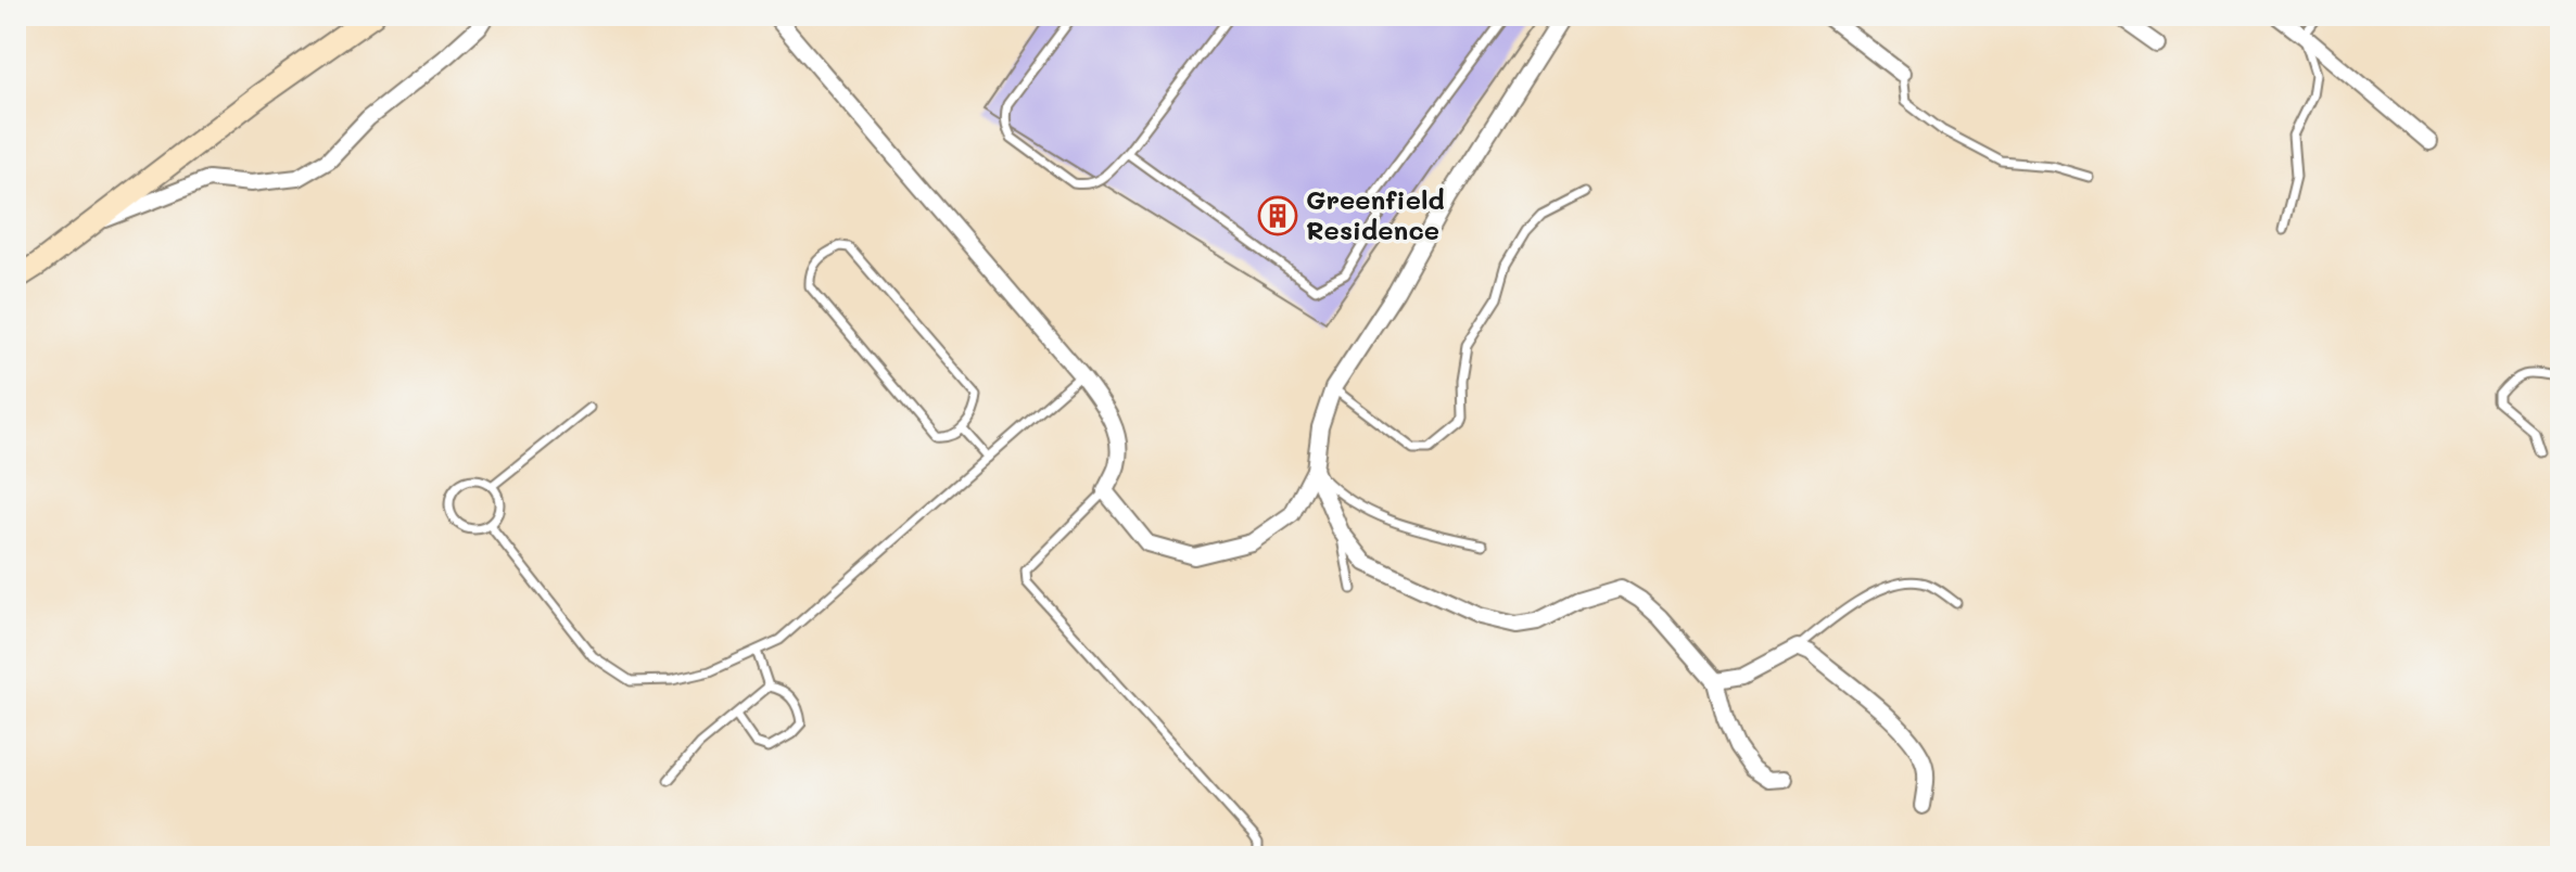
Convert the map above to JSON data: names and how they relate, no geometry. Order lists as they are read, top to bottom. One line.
{"places":{"building":["Greenfield Residence"]}}
